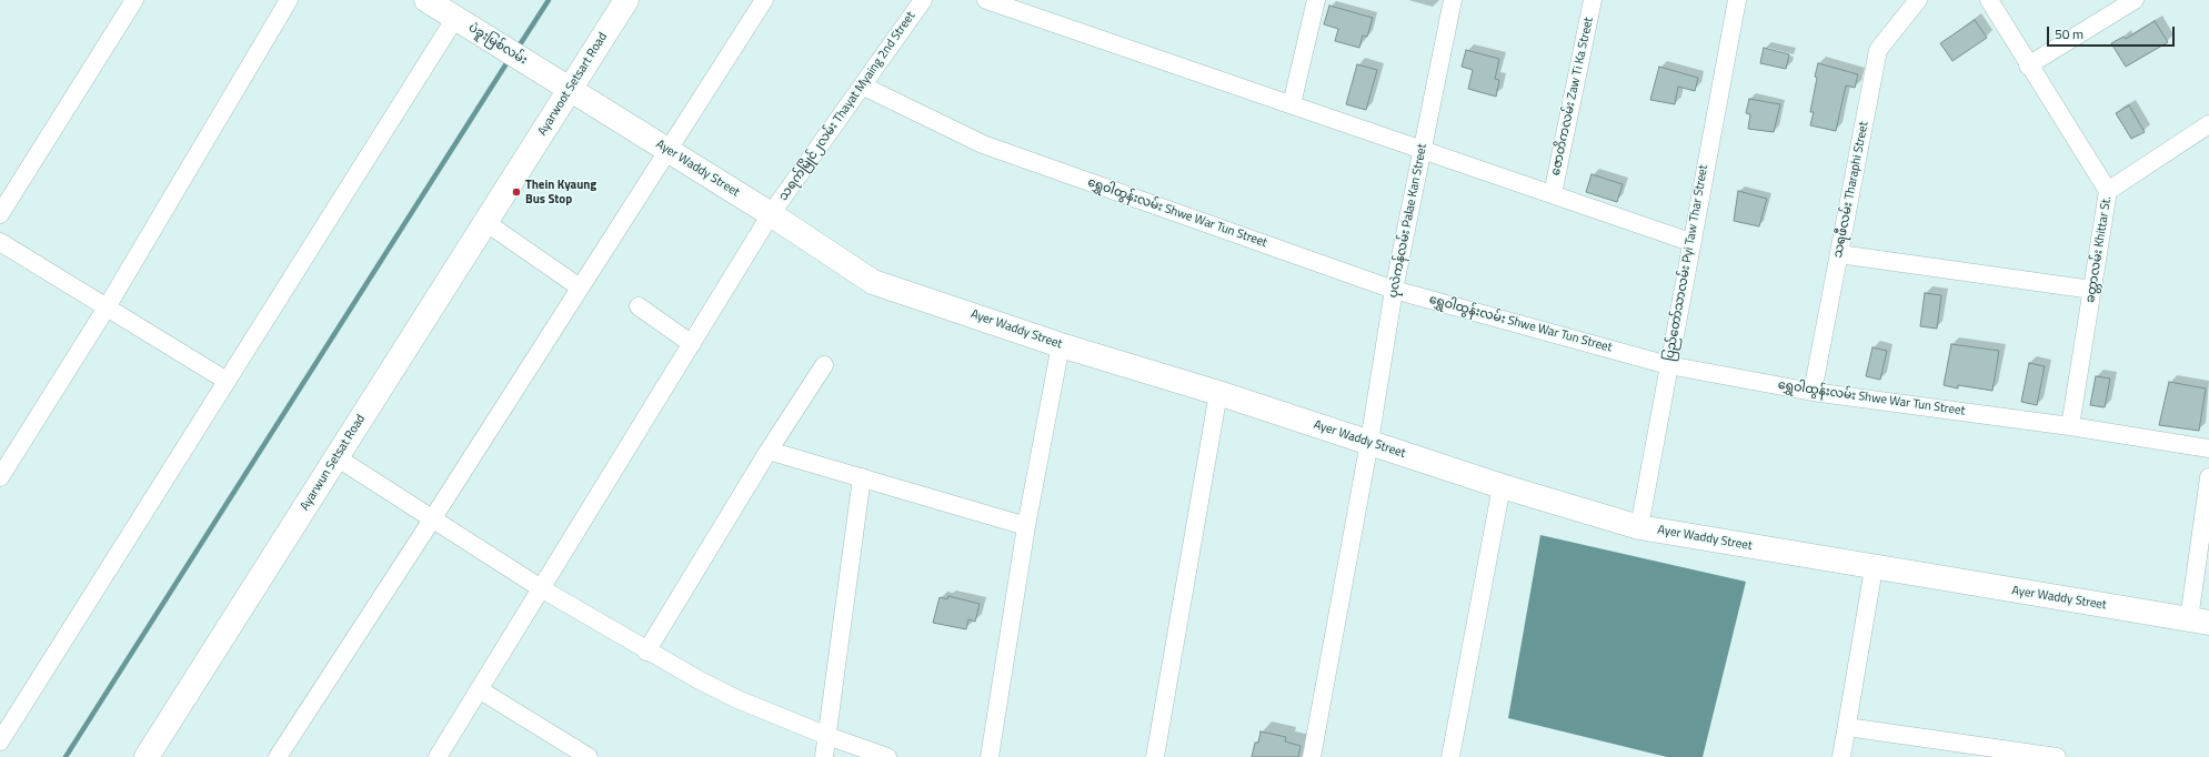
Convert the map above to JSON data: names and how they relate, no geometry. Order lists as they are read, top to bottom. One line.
{"streets":{"street":["ပဲခူးမြစ်လမ်း","Ayarwoot Setsart Road","ဇောတိကလမ်း Zaw Ti Ka Street","သရက်မြိုင်၂လမ်း Thayat Myaing 2nd Street","Ayer Waddy Street","သရဖီလမ်း Tharaphi Street","ရွှေဝါထွန်းလမ်း Shwe War Tun Street","ပုလဲကန်လမ်း Palae Kan Street","ခတ္တာလမ်း Khittar St.","ပြည်တော်သာလမ်း Pyi Taw Thar Street","Ayarwun Setsat Road"]},"crossings":[["ပဲခူးမြစ်လမ်း","Ayarwoot Setsart Road"],["ပဲခူးမြစ်လမ်း","Ayer Waddy Street"],["Ayarwoot Setsart Road","Ayer Waddy Street"],["Ayarwoot Setsart Road","Ayarwun Setsat Road"],["သရက်မြိုင်၂လမ်း Thayat Myaing 2nd Street","Ayer Waddy Street"],["သရက်မြိုင်၂လမ်း Thayat Myaing 2nd Street","ရွှေဝါထွန်းလမ်း Shwe War Tun Street"],["Ayer Waddy Street","ပုလဲကန်လမ်း Palae Kan Street"],["Ayer Waddy Street","ပြည်တော်သာလမ်း Pyi Taw Thar Street"],["သရဖီလမ်း Tharaphi Street","ရွှေဝါထွန်းလမ်း Shwe War Tun Street"],["ရွှေဝါထွန်းလမ်း Shwe War Tun Street","ပုလဲကန်လမ်း Palae Kan Street"],["ရွှေဝါထွန်းလမ်း Shwe War Tun Street","ခတ္တာလမ်း Khittar St."],["ရွှေဝါထွန်းလမ်း Shwe War Tun Street","ပြည်တော်သာလမ်း Pyi Taw Thar Street"]],"places":["Thein Kyaung Bus Stop"],"scale_bar":"50 m"}
